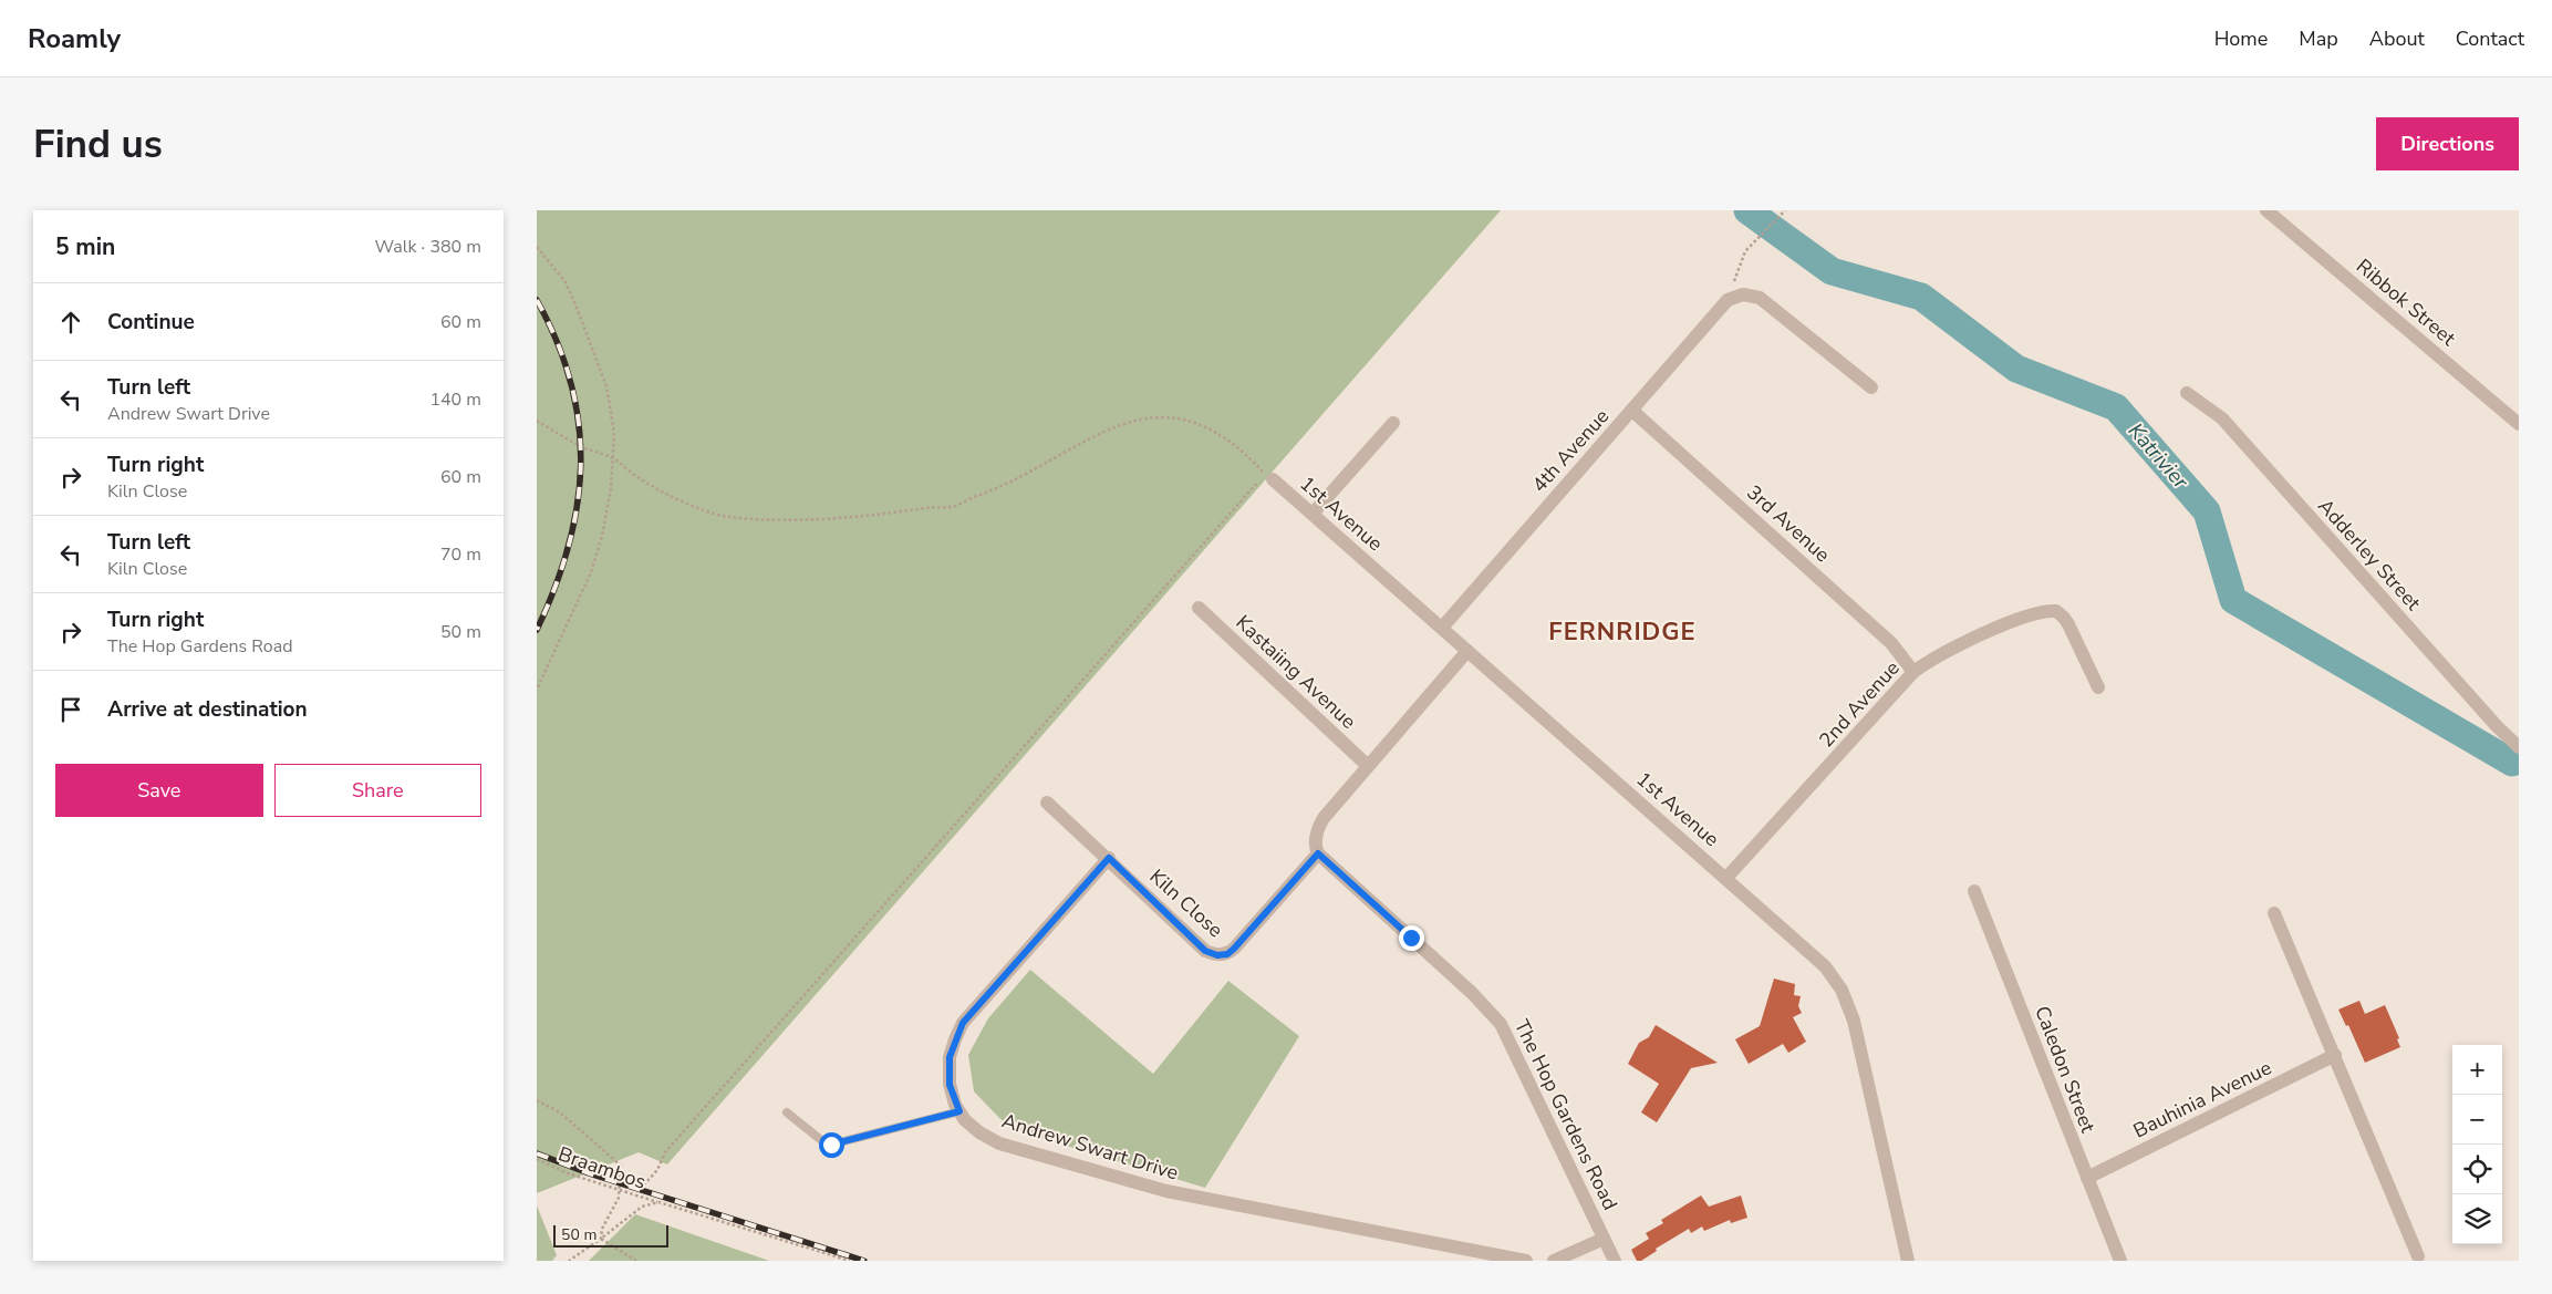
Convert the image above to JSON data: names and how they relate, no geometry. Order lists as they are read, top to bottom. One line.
{"streets":{"street":["Ribbok Street","4th Avenue","1st Avenue","3rd Avenue","Adderley Street","Kastaiing Avenue","2nd Avenue","Kiln Close","Caledon Street","Bauhinia Avenue","The Hop Gardens Road","Andrew Swart Drive"],"path":["Braambos"]},"crossings":[["4th Avenue","1st Avenue"],["4th Avenue","3rd Avenue"],["1st Avenue","2nd Avenue"],["3rd Avenue","2nd Avenue"],["Kiln Close","The Hop Gardens Road"],["Kiln Close","Andrew Swart Drive"],["Caledon Street","Bauhinia Avenue"]],"districts":["FERNRIDGE"],"water":["Katrivier"],"scale_bar":"50 m","page":{"header":"Roamly","nav":["Home","Map","About","Contact"],"buttons":["Directions",["Save","Share"]],"title":"Find us","heading":["5 min","Walk · 380 m"],"list":[["Continue","60 m"],["Turn left","Andrew Swart Drive","140 m"],["Turn right","Kiln Close","60 m"],["Turn left","Kiln Close","70 m"],["Turn right","The Hop Gardens Road","50 m"],"Arrive at destination"],"map_buttons":["+","−"],"scale":"50 m"}}
